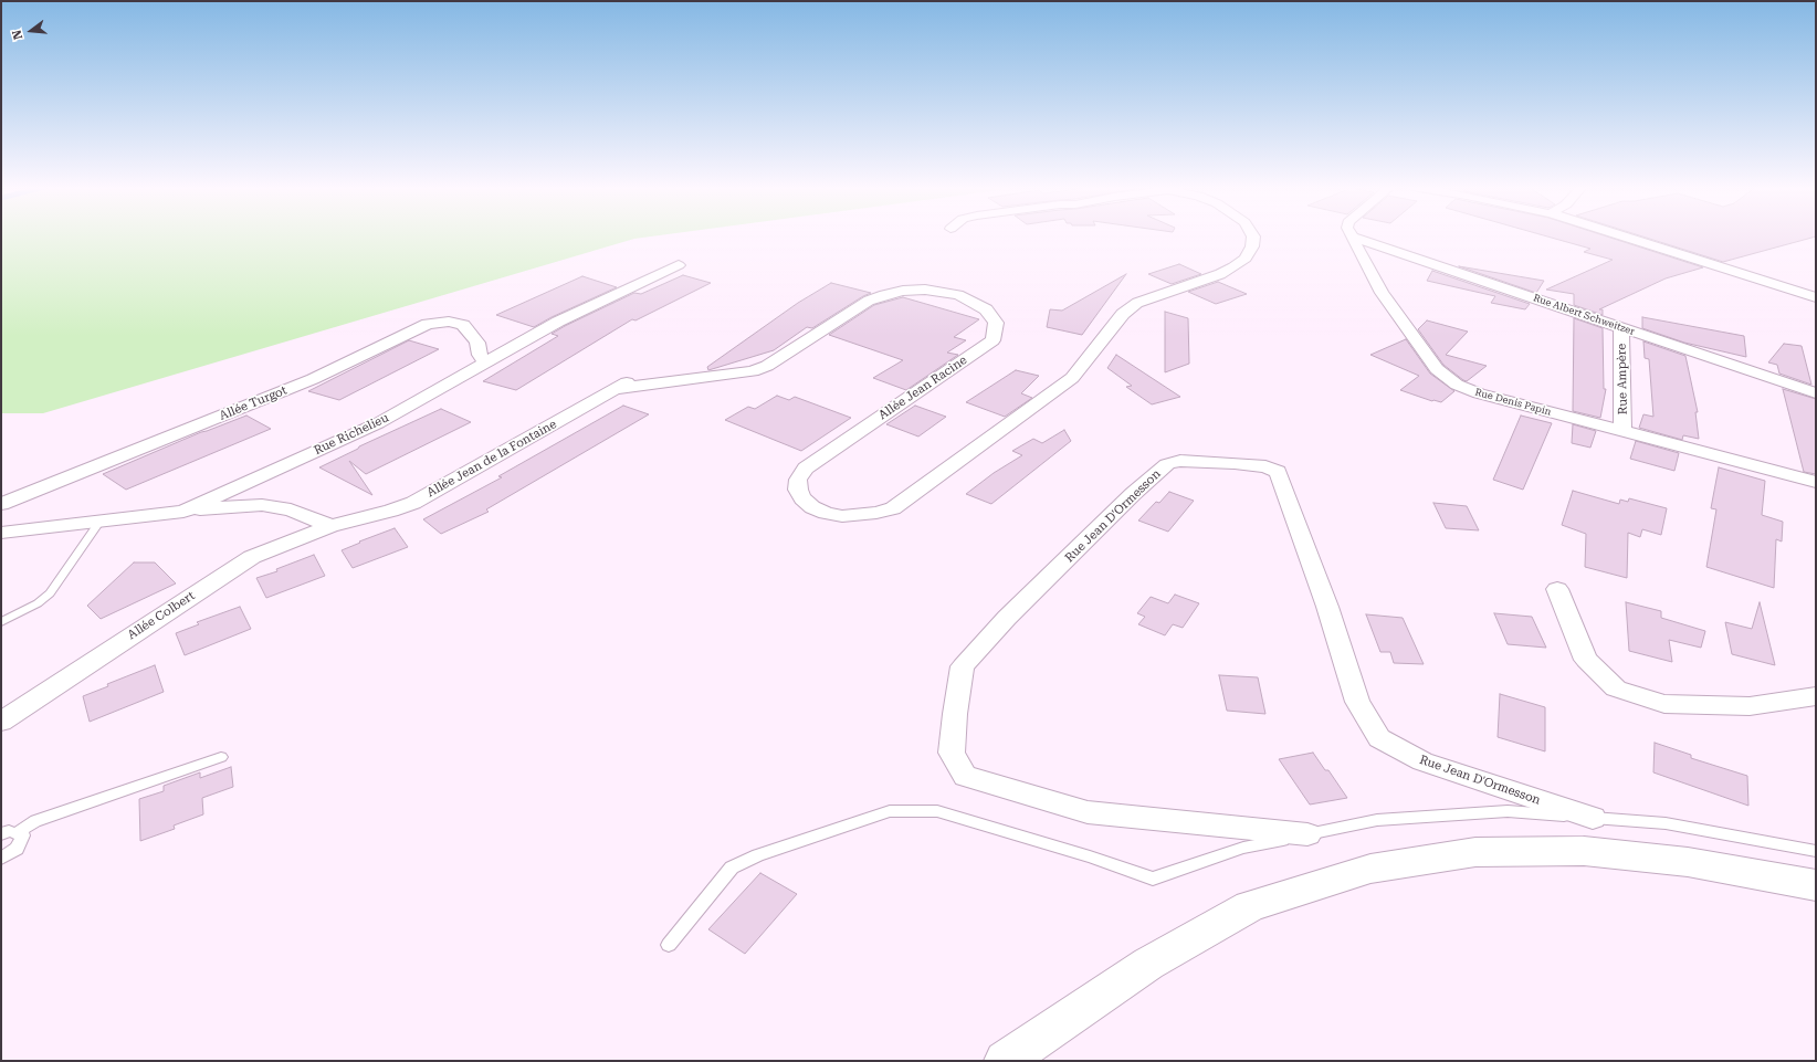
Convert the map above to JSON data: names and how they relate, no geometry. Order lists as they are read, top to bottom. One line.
{"streets":{"street":["Rue Albert Schweitzer","Rue Ampère","Allée Jean Racine","Rue Denis Papin","Allée Turgot","Rue Richelieu","Allée Jean de la Fontaine","Rue Jean D'Ormesson","Allée Colbert"]},"crossings":[["Rue Albert Schweitzer","Rue Ampère"],["Rue Albert Schweitzer","Rue Denis Papin"],["Rue Ampère","Rue Denis Papin"],["Allée Jean Racine","Allée Jean de la Fontaine"],["Allée Turgot","Rue Richelieu"],["Allée Jean de la Fontaine","Allée Colbert"]],"north":"left"}
